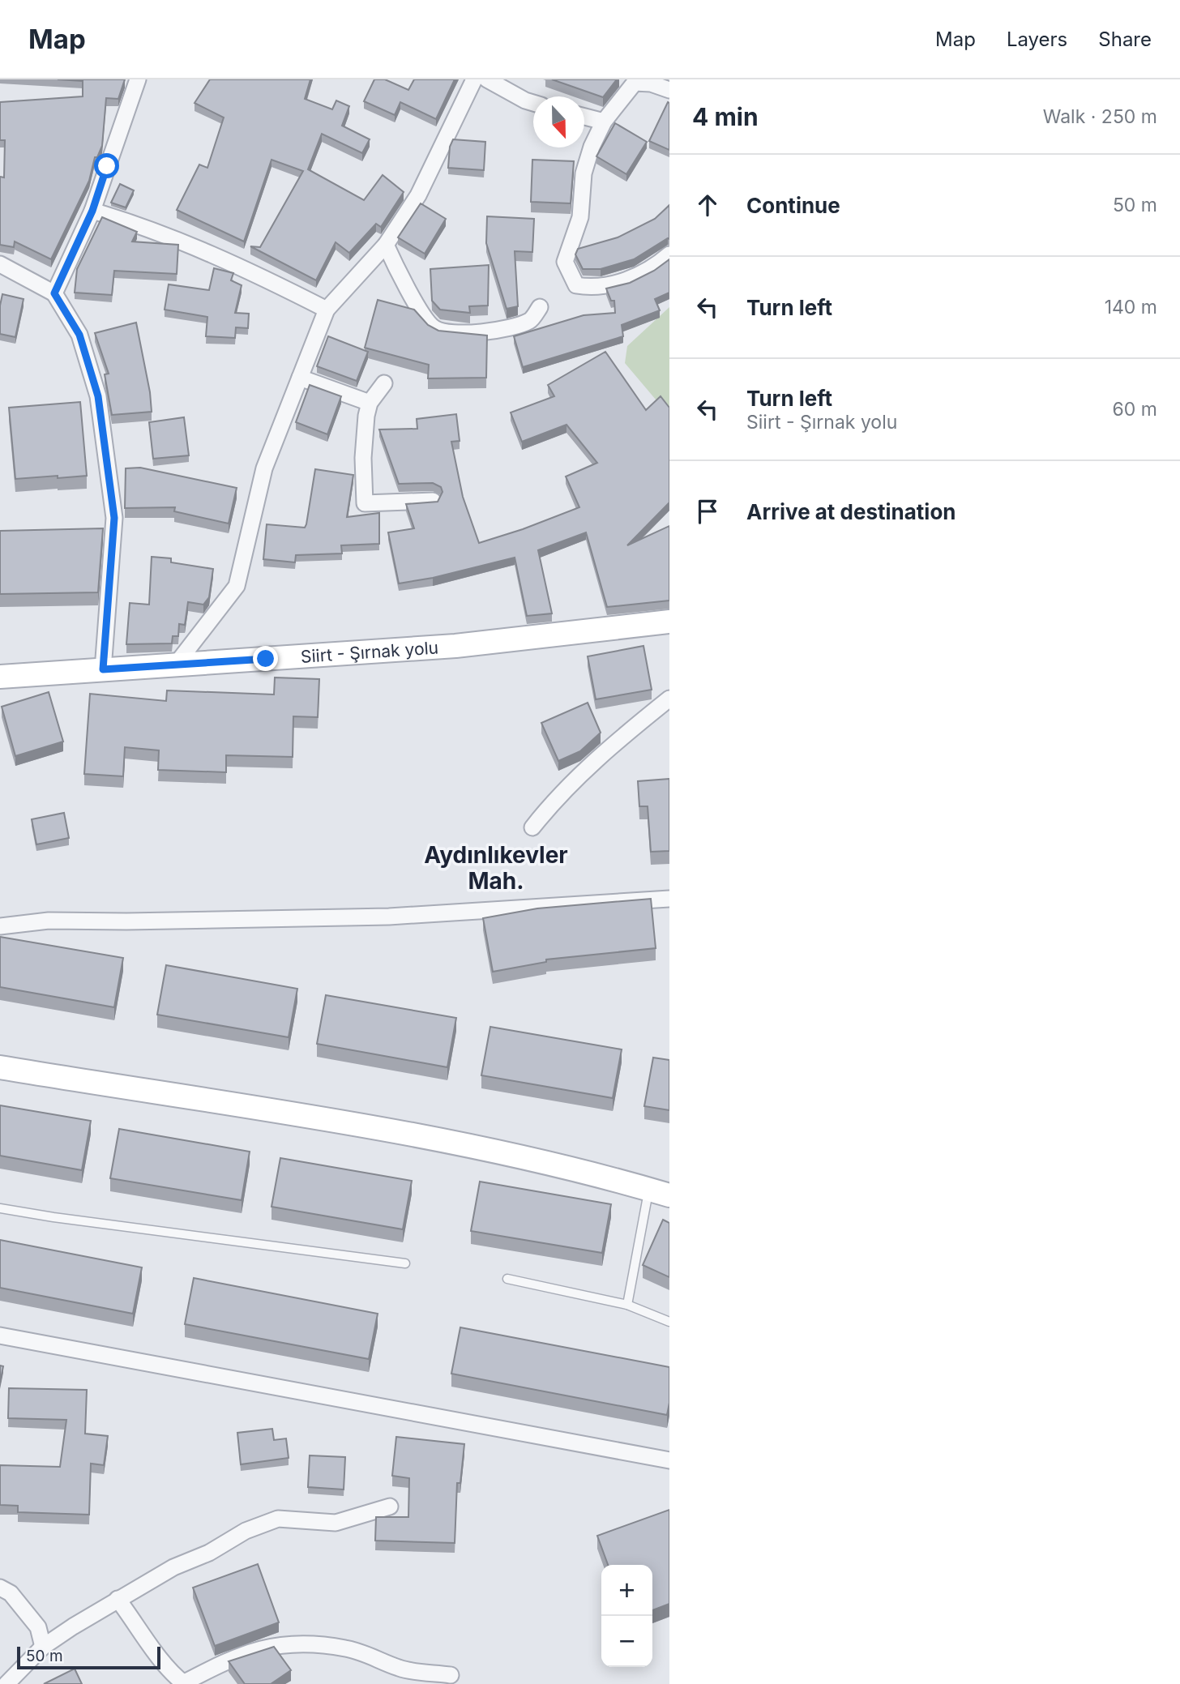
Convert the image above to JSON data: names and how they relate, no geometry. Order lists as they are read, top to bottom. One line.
{"streets":{"street":["Siirt - Şırnak yolu"]},"districts":["Aydınlıkevler Mah."],"scale_bar":"50 m","north":"bottom","page":{"header":"Map","nav":["Map","Layers","Share"],"heading":["4 min","Walk · 250 m"],"list":[["Continue","50 m"],["Turn left","140 m"],["Turn left","Siirt - Şırnak yolu","60 m"],"Arrive at destination"],"map_buttons":["+","−"],"scale":"50 m"}}
